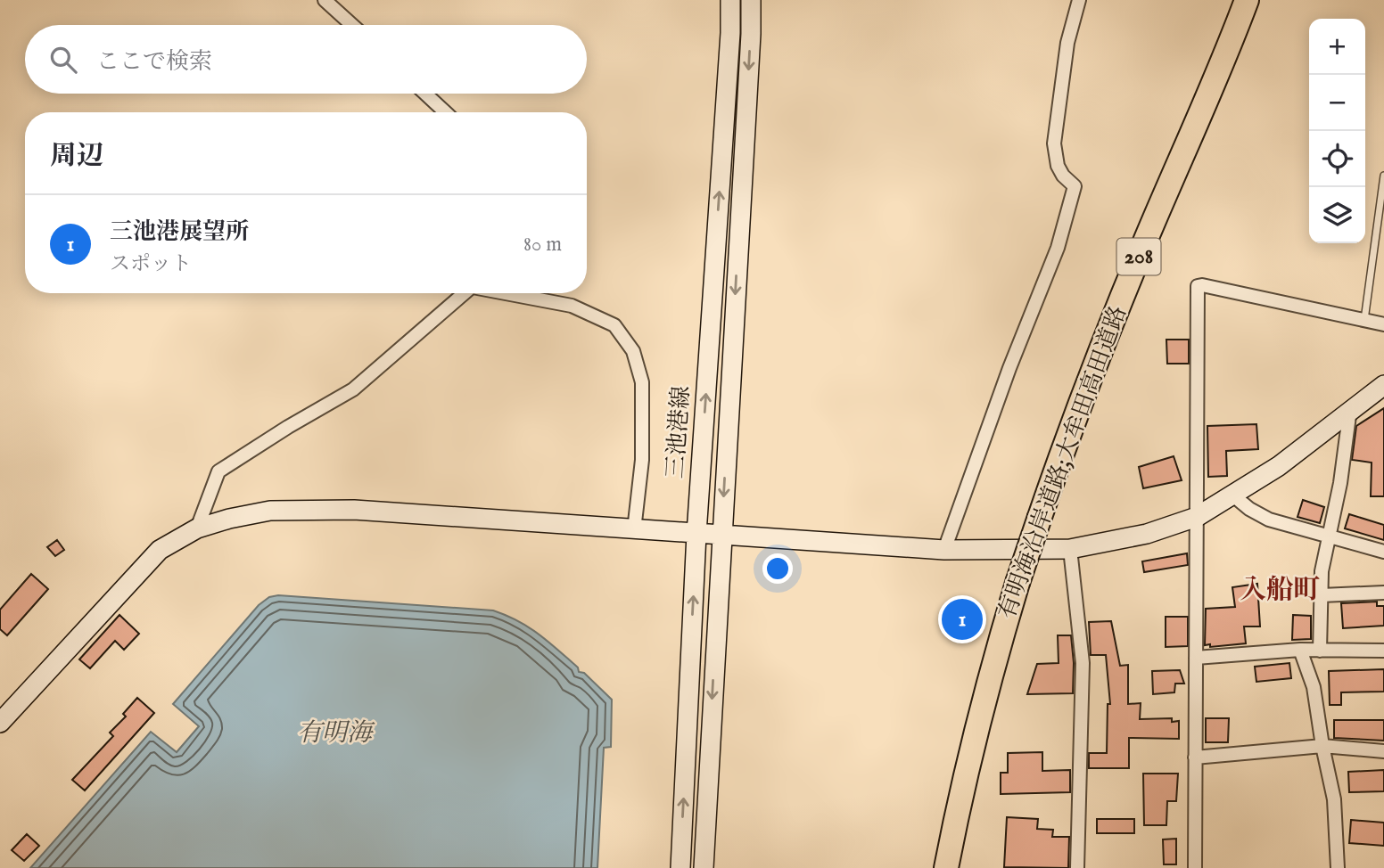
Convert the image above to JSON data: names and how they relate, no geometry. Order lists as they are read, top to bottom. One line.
{"streets":{"highway":["208","有明海沿岸道路;大牟田高田道路"],"main road":["三池港線"]},"districts":["入船町"],"water":["有明海"],"page":{"map_buttons":["+","−"],"search":"ここで検索","heading":"周辺","list":[{"mark":"1","name":"三池港展望所","note":"スポット","value":"80 m"}],"pins":"1"}}
